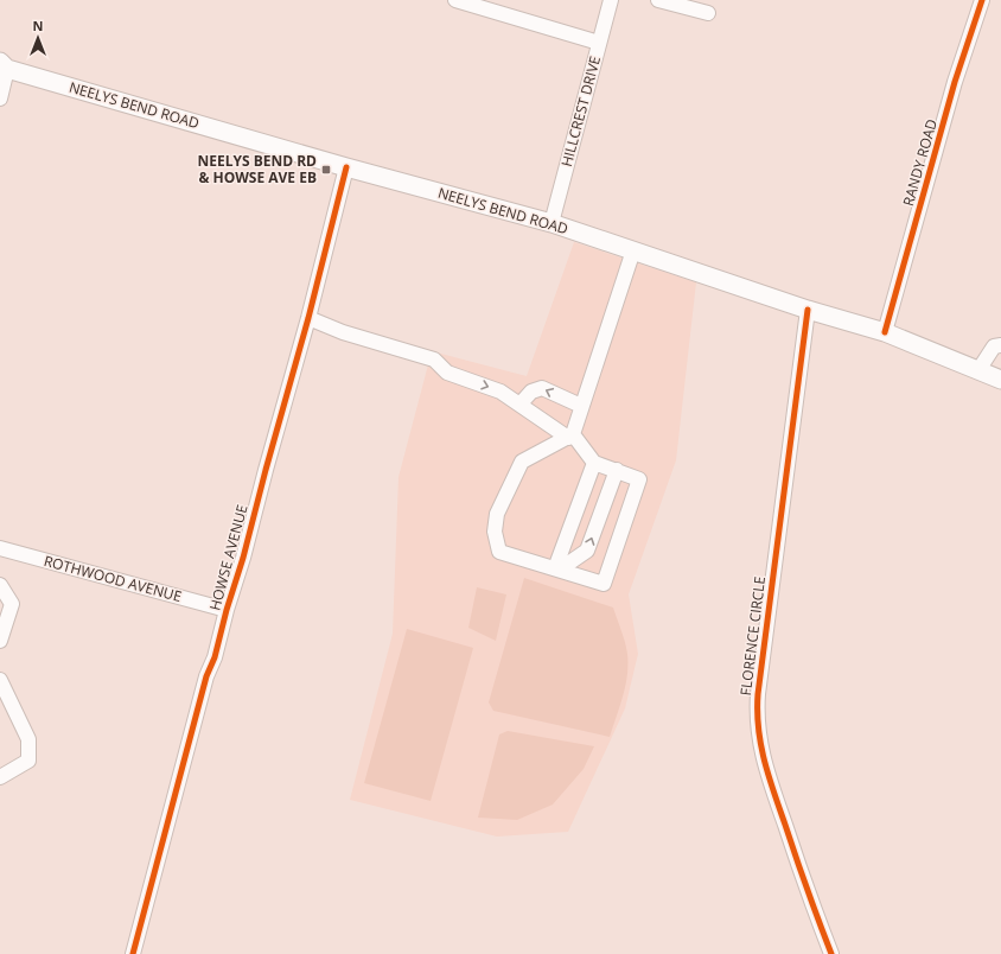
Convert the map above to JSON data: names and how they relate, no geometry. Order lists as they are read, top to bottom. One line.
{"streets":{"main road":["NEELYS BEND ROAD"],"street":["HILLCREST DRIVE","RANDY ROAD","HOWSE AVENUE","ROTHWOOD AVENUE","FLORENCE CIRCLE"]},"crossings":[["NEELYS BEND ROAD","HILLCREST DRIVE"],["NEELYS BEND ROAD","RANDY ROAD"],["NEELYS BEND ROAD","HOWSE AVENUE"],["NEELYS BEND ROAD","FLORENCE CIRCLE"],["HOWSE AVENUE","ROTHWOOD AVENUE"]],"places":{"transit":["NEELYS BEND RD & HOWSE AVE EB"]},"north":"top"}
